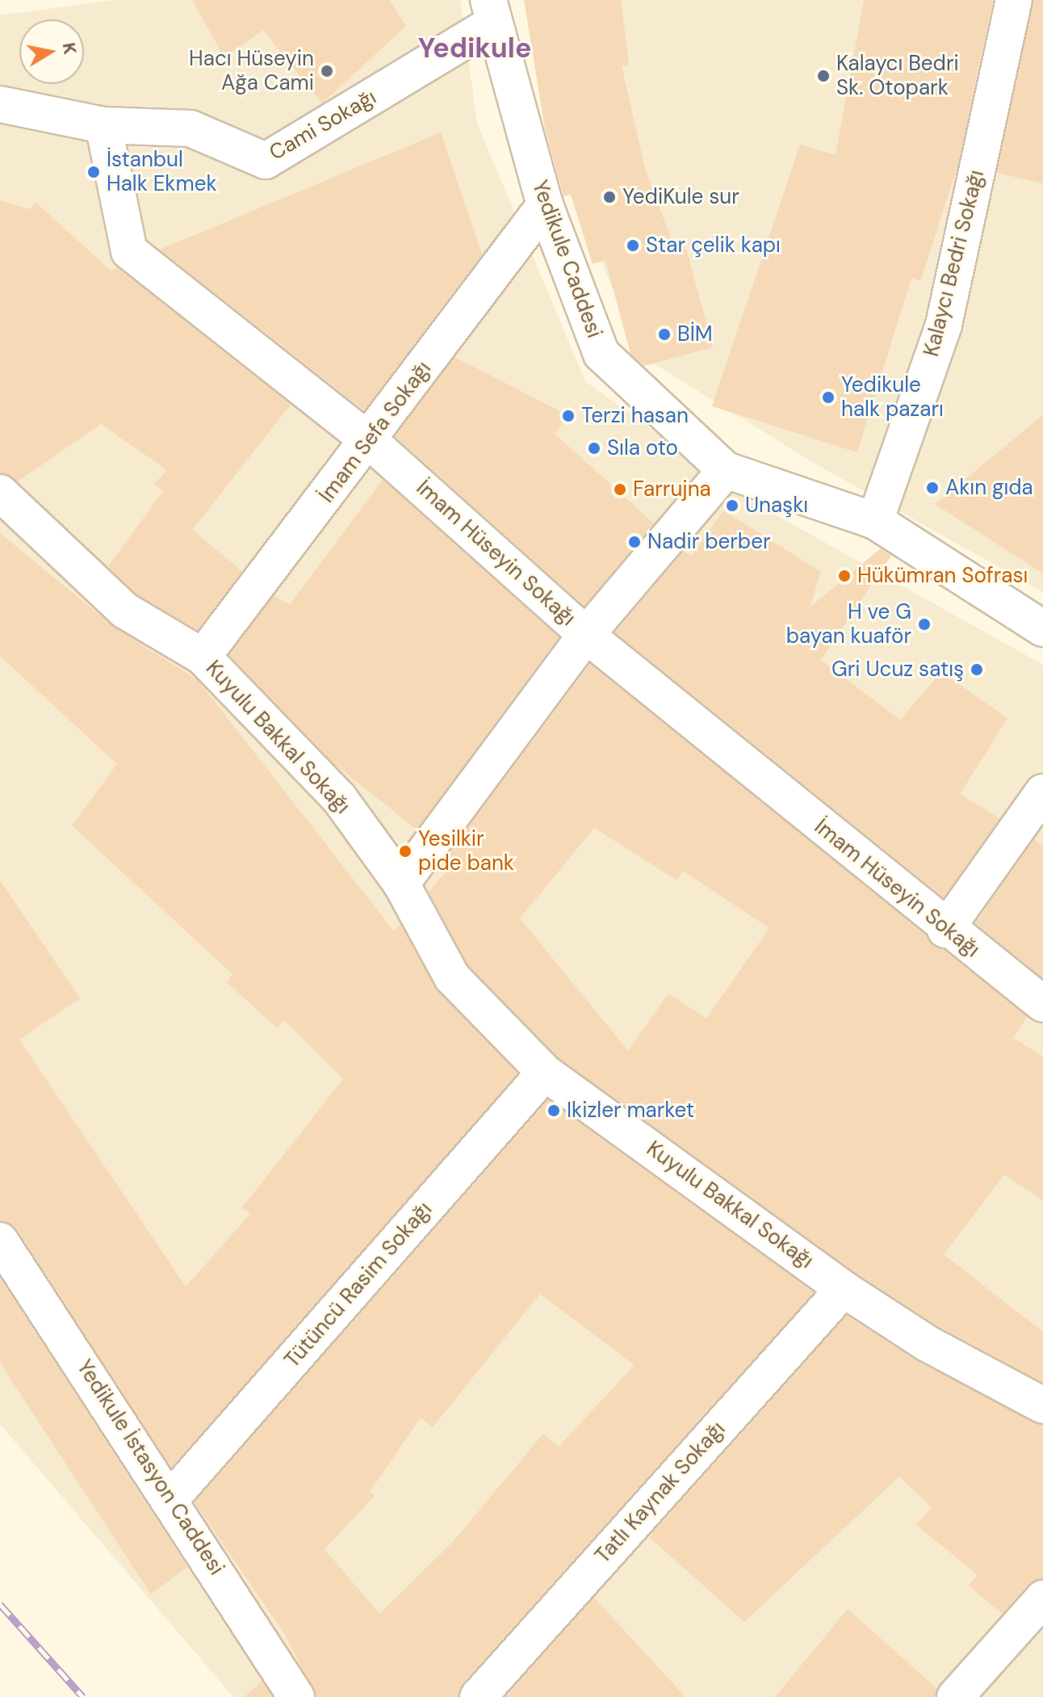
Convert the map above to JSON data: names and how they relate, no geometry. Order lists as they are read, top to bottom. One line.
{"streets":{"street":["Cami Sokağı","Yedikule Caddesi","Kalaycı Bedri Sokağı","İmam Sefa Sokağı","İmam Hüseyin Sokağı","Kuyulu Bakkal Sokağı","Tütüncü Rasim Sokağı","Yedikule İstasyon Caddesi","Tatlı Kaynak Sokağı"]},"crossings":[["Cami Sokağı","Yedikule Caddesi"],["Cami Sokağı","İmam Hüseyin Sokağı"],["Yedikule Caddesi","İmam Sefa Sokağı"],["İmam Sefa Sokağı","İmam Hüseyin Sokağı"],["İmam Sefa Sokağı","Kuyulu Bakkal Sokağı"],["Kuyulu Bakkal Sokağı","Tütüncü Rasim Sokağı"],["Kuyulu Bakkal Sokağı","Tatlı Kaynak Sokağı"],["Tütüncü Rasim Sokağı","Yedikule İstasyon Caddesi"]],"districts":["Yedikule"],"places":["Hacı Hüseyin Ağa Cami","Kalaycı Bedri Sk. Otopark","İstanbul Halk Ekmek","YediKule sur","Star çelik kapı","BİM","Yedikule halk pazarı","Terzi hasan","Sıla oto","Akın gıda","Farrujna","Unaşkı","Nadir berber","Hükümran Sofrası","H ve G bayan kuaför","Gri Ucuz satış","Yesilkir pide bank","Ikizler market"],"north":"right"}
